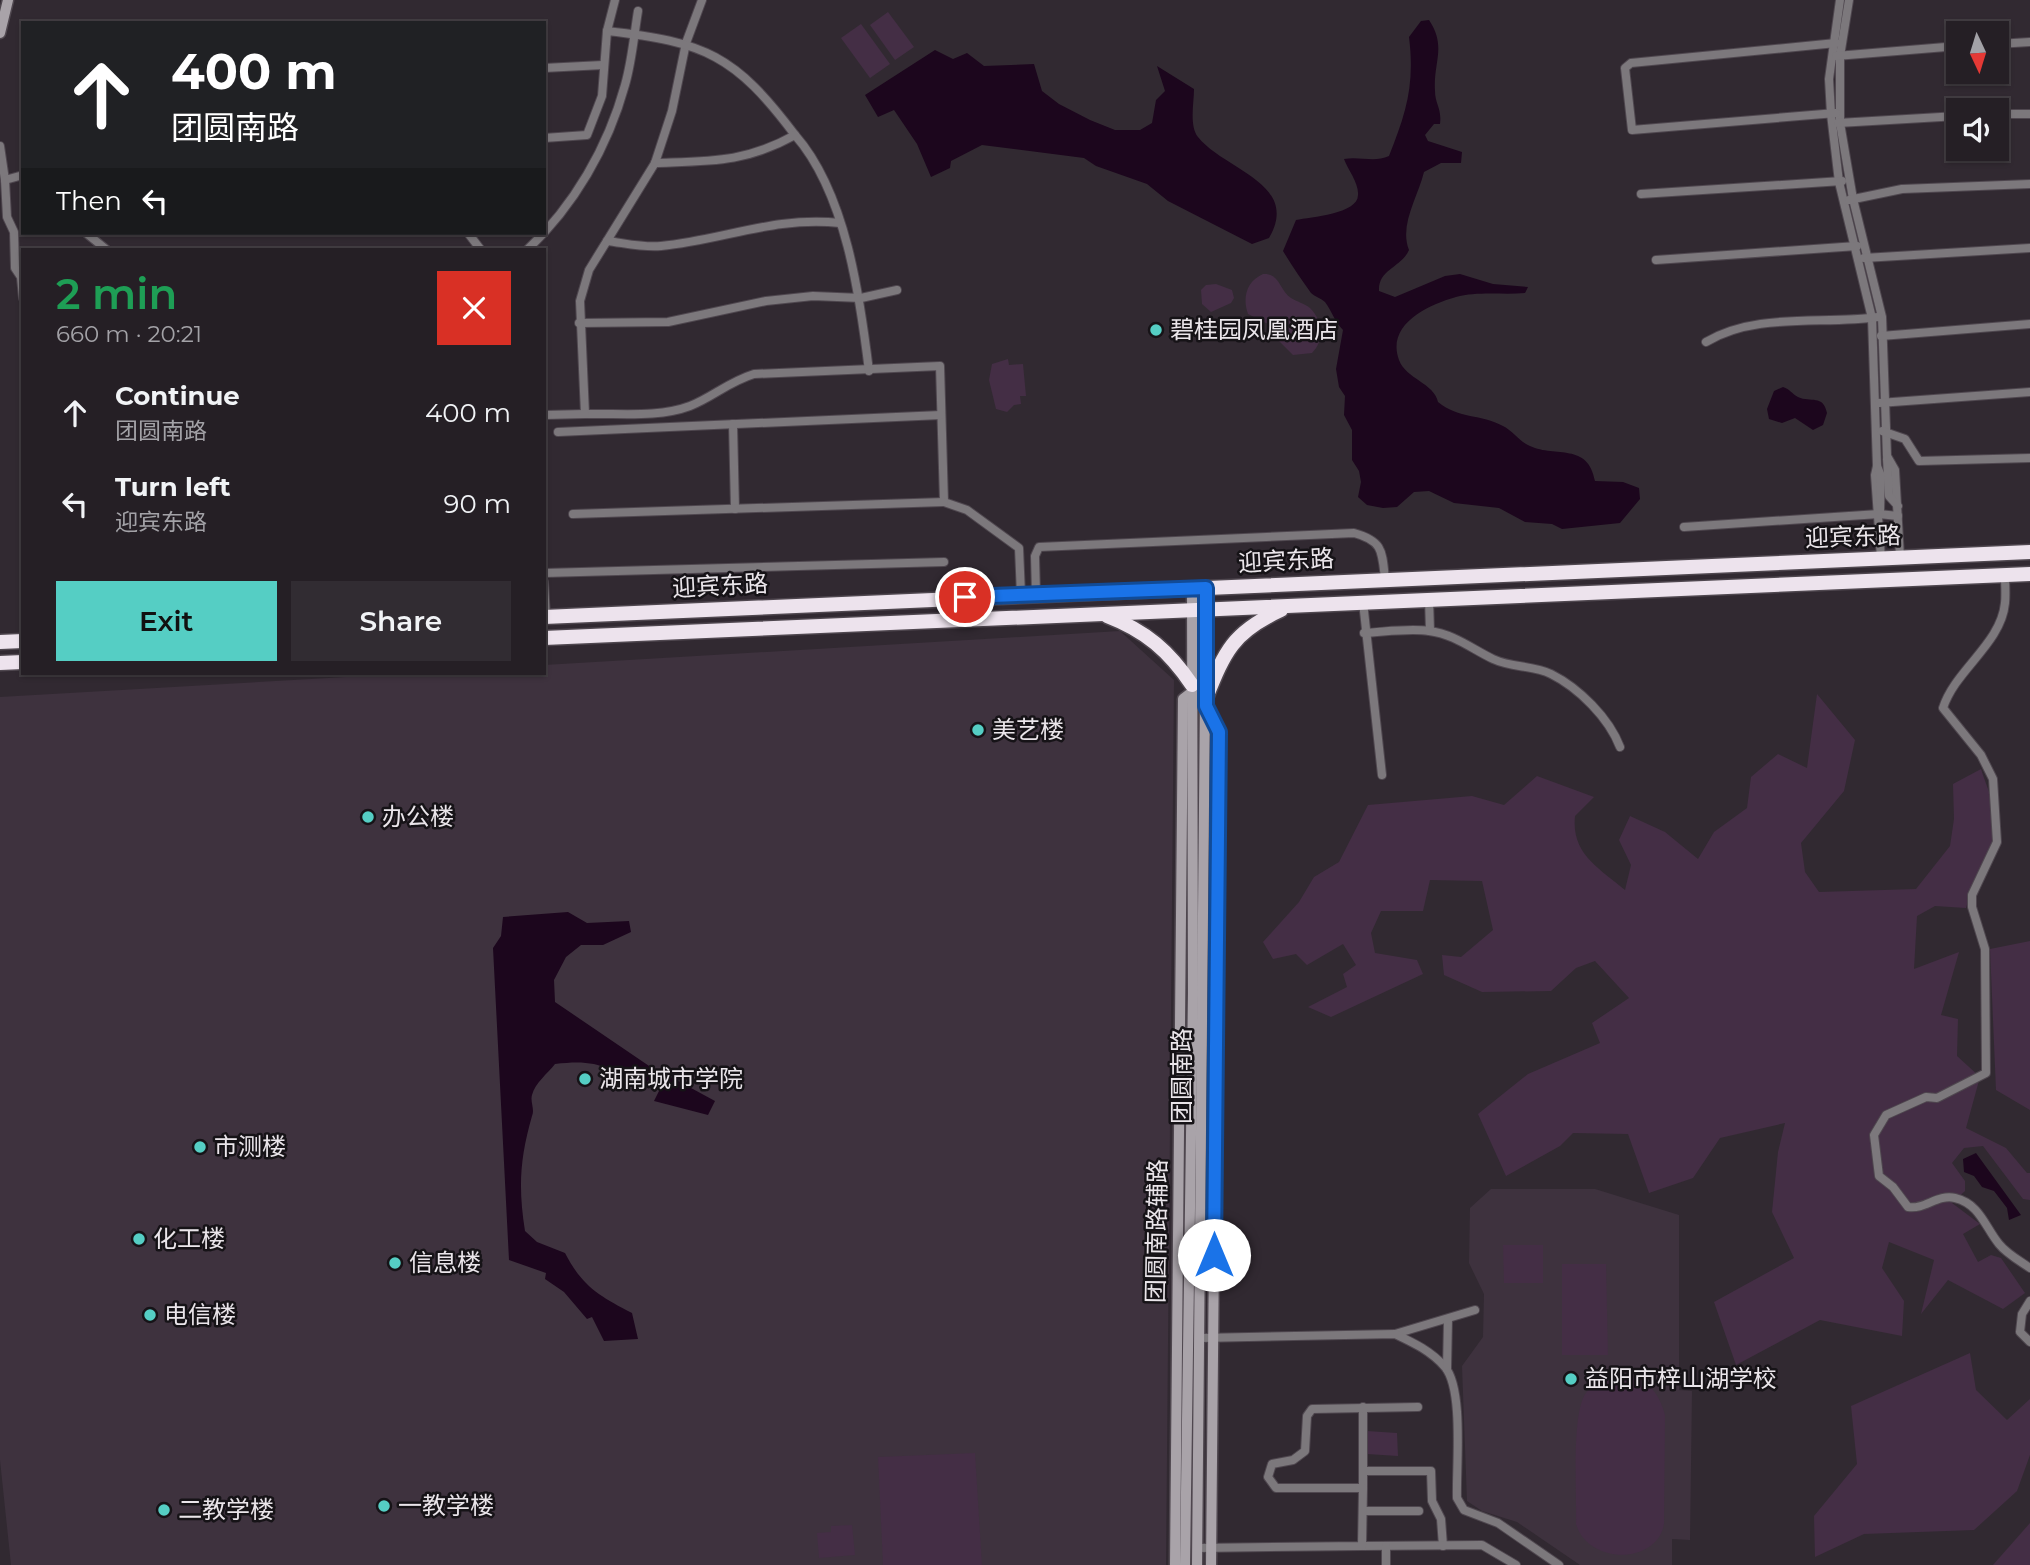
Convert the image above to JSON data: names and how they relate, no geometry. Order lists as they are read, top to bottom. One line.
{"streets":{"highway":["迎宾东路"],"main road":["团圆南路","团圆南路辅路"]},"crossings":[["迎宾东路","团圆南路"],["团圆南路","团圆南路辅路"]],"places":["碧桂园凤凰酒店","美艺楼","办公楼","湖南城市学院","市测楼","化工楼","信息楼","电信楼","益阳市梓山湖学校","一教学楼","二教学楼"],"north":"bottom","page":{"turn":["400 m","团圆南路"],"then":"Then","heading":["2 min","660 m · 20:21"],"list":[{"name":"Continue","note":"团圆南路","value":"400 m"},{"name":"Turn left","note":"迎宾东路","value":"90 m"}],"buttons":["Exit","Share"]}}
